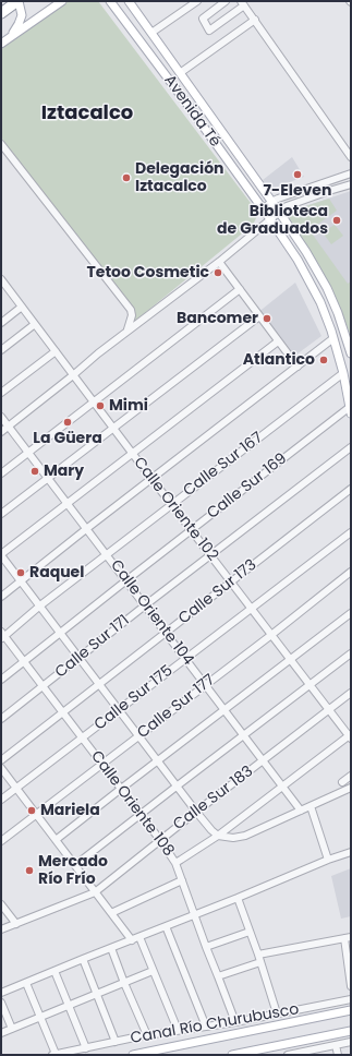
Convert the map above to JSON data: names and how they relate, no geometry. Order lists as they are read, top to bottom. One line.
{"streets":{"main road":["Avenida Té","Canal Río Churubusco"],"street":["Calle Sur 167","Calle Sur 169","Calle Oriente 102","Calle Sur 173","Calle Oriente 104","Calle Sur 171","Calle Sur 175","Calle Sur 177","Calle Sur 183","Calle Oriente 108"]},"crossings":[["Avenida Té","Calle Sur 167"],["Avenida Té","Calle Sur 169"],["Calle Sur 167","Calle Oriente 102"],["Calle Sur 167","Calle Oriente 104"],["Calle Sur 167","Calle Oriente 108"],["Calle Sur 169","Calle Oriente 102"],["Calle Sur 169","Calle Oriente 104"],["Calle Sur 169","Calle Oriente 108"],["Calle Oriente 102","Calle Sur 173"],["Calle Oriente 102","Calle Sur 171"],["Calle Oriente 102","Calle Sur 175"],["Calle Oriente 102","Calle Sur 177"],["Calle Oriente 102","Calle Sur 183"],["Calle Sur 173","Calle Oriente 104"],["Calle Sur 173","Calle Oriente 108"],["Calle Oriente 104","Calle Sur 171"],["Calle Oriente 104","Calle Sur 175"],["Calle Oriente 104","Calle Sur 177"],["Calle Oriente 104","Calle Sur 183"],["Calle Sur 171","Calle Oriente 108"],["Calle Sur 175","Calle Oriente 108"],["Calle Sur 177","Calle Oriente 108"],["Calle Sur 183","Calle Oriente 108"],["Calle Oriente 108","Canal Río Churubusco"]],"districts":["Iztacalco"],"places":["7-Eleven","Delegación Iztacalco","Biblioteca de Graduados","Tetoo Cosmetic","Bancomer","Atlantico","Mimi","La Güera","Mary","Raquel","Mariela","Mercado Río Frío"]}
